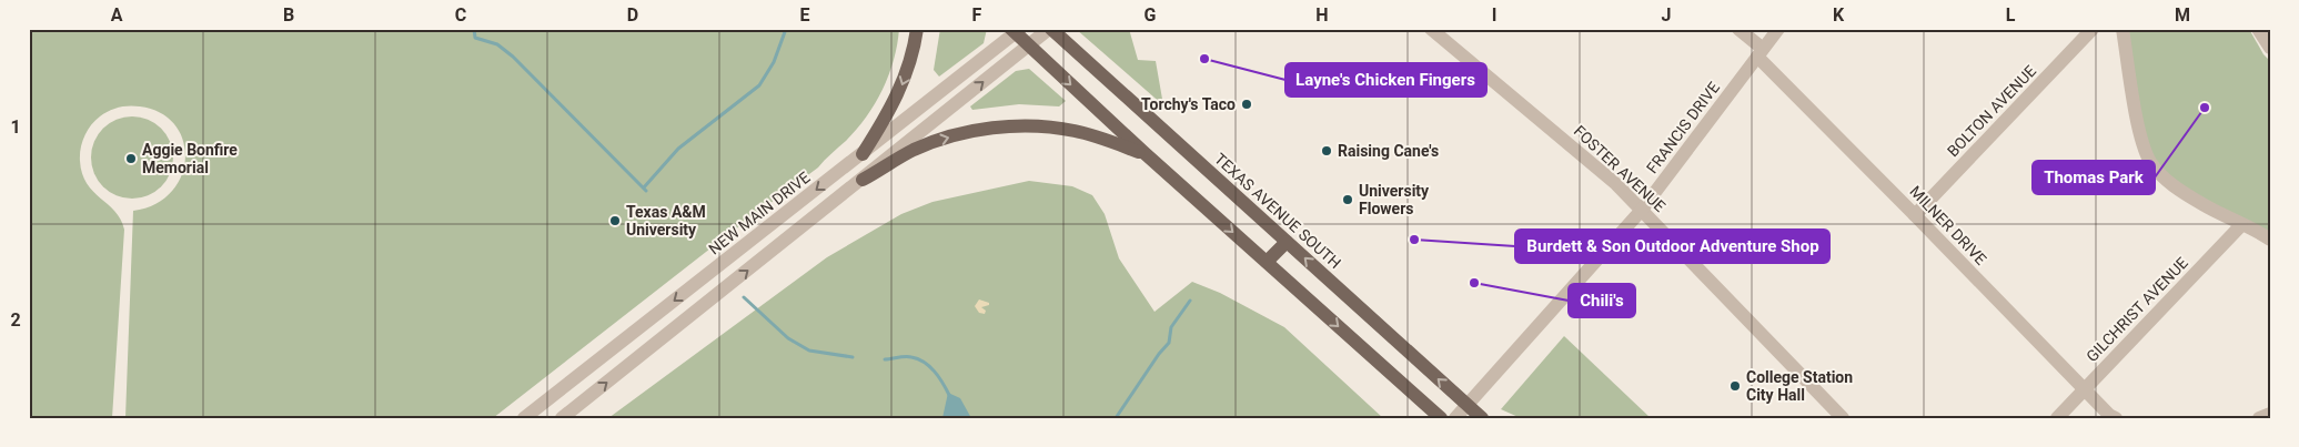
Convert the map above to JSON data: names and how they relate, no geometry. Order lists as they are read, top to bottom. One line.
{"streets":{"main road":["TEXAS AVENUE SOUTH"],"street":["BOLTON AVENUE","FRANCIS DRIVE","FOSTER AVENUE","NEW MAIN DRIVE","MILNER DRIVE","GILCHRIST AVENUE"]},"crossings":[["BOLTON AVENUE","MILNER DRIVE"],["FRANCIS DRIVE","FOSTER AVENUE"],["FRANCIS DRIVE","TEXAS AVENUE SOUTH"],["FRANCIS DRIVE","MILNER DRIVE"],["MILNER DRIVE","GILCHRIST AVENUE"]],"places":["Layne's Chicken Fingers","Torchy's Taco","Thomas Park","Raising Cane's","Aggie Bonfire Memorial","University Flowers","Texas A&M University","Burdett & Son Outdoor Adventure Shop","Chili's","College Station City Hall"],"grid":{"columns":["A","B","C","D","E","F","G","H","I","J","K","L","M"],"rows":["1","2"]}}
